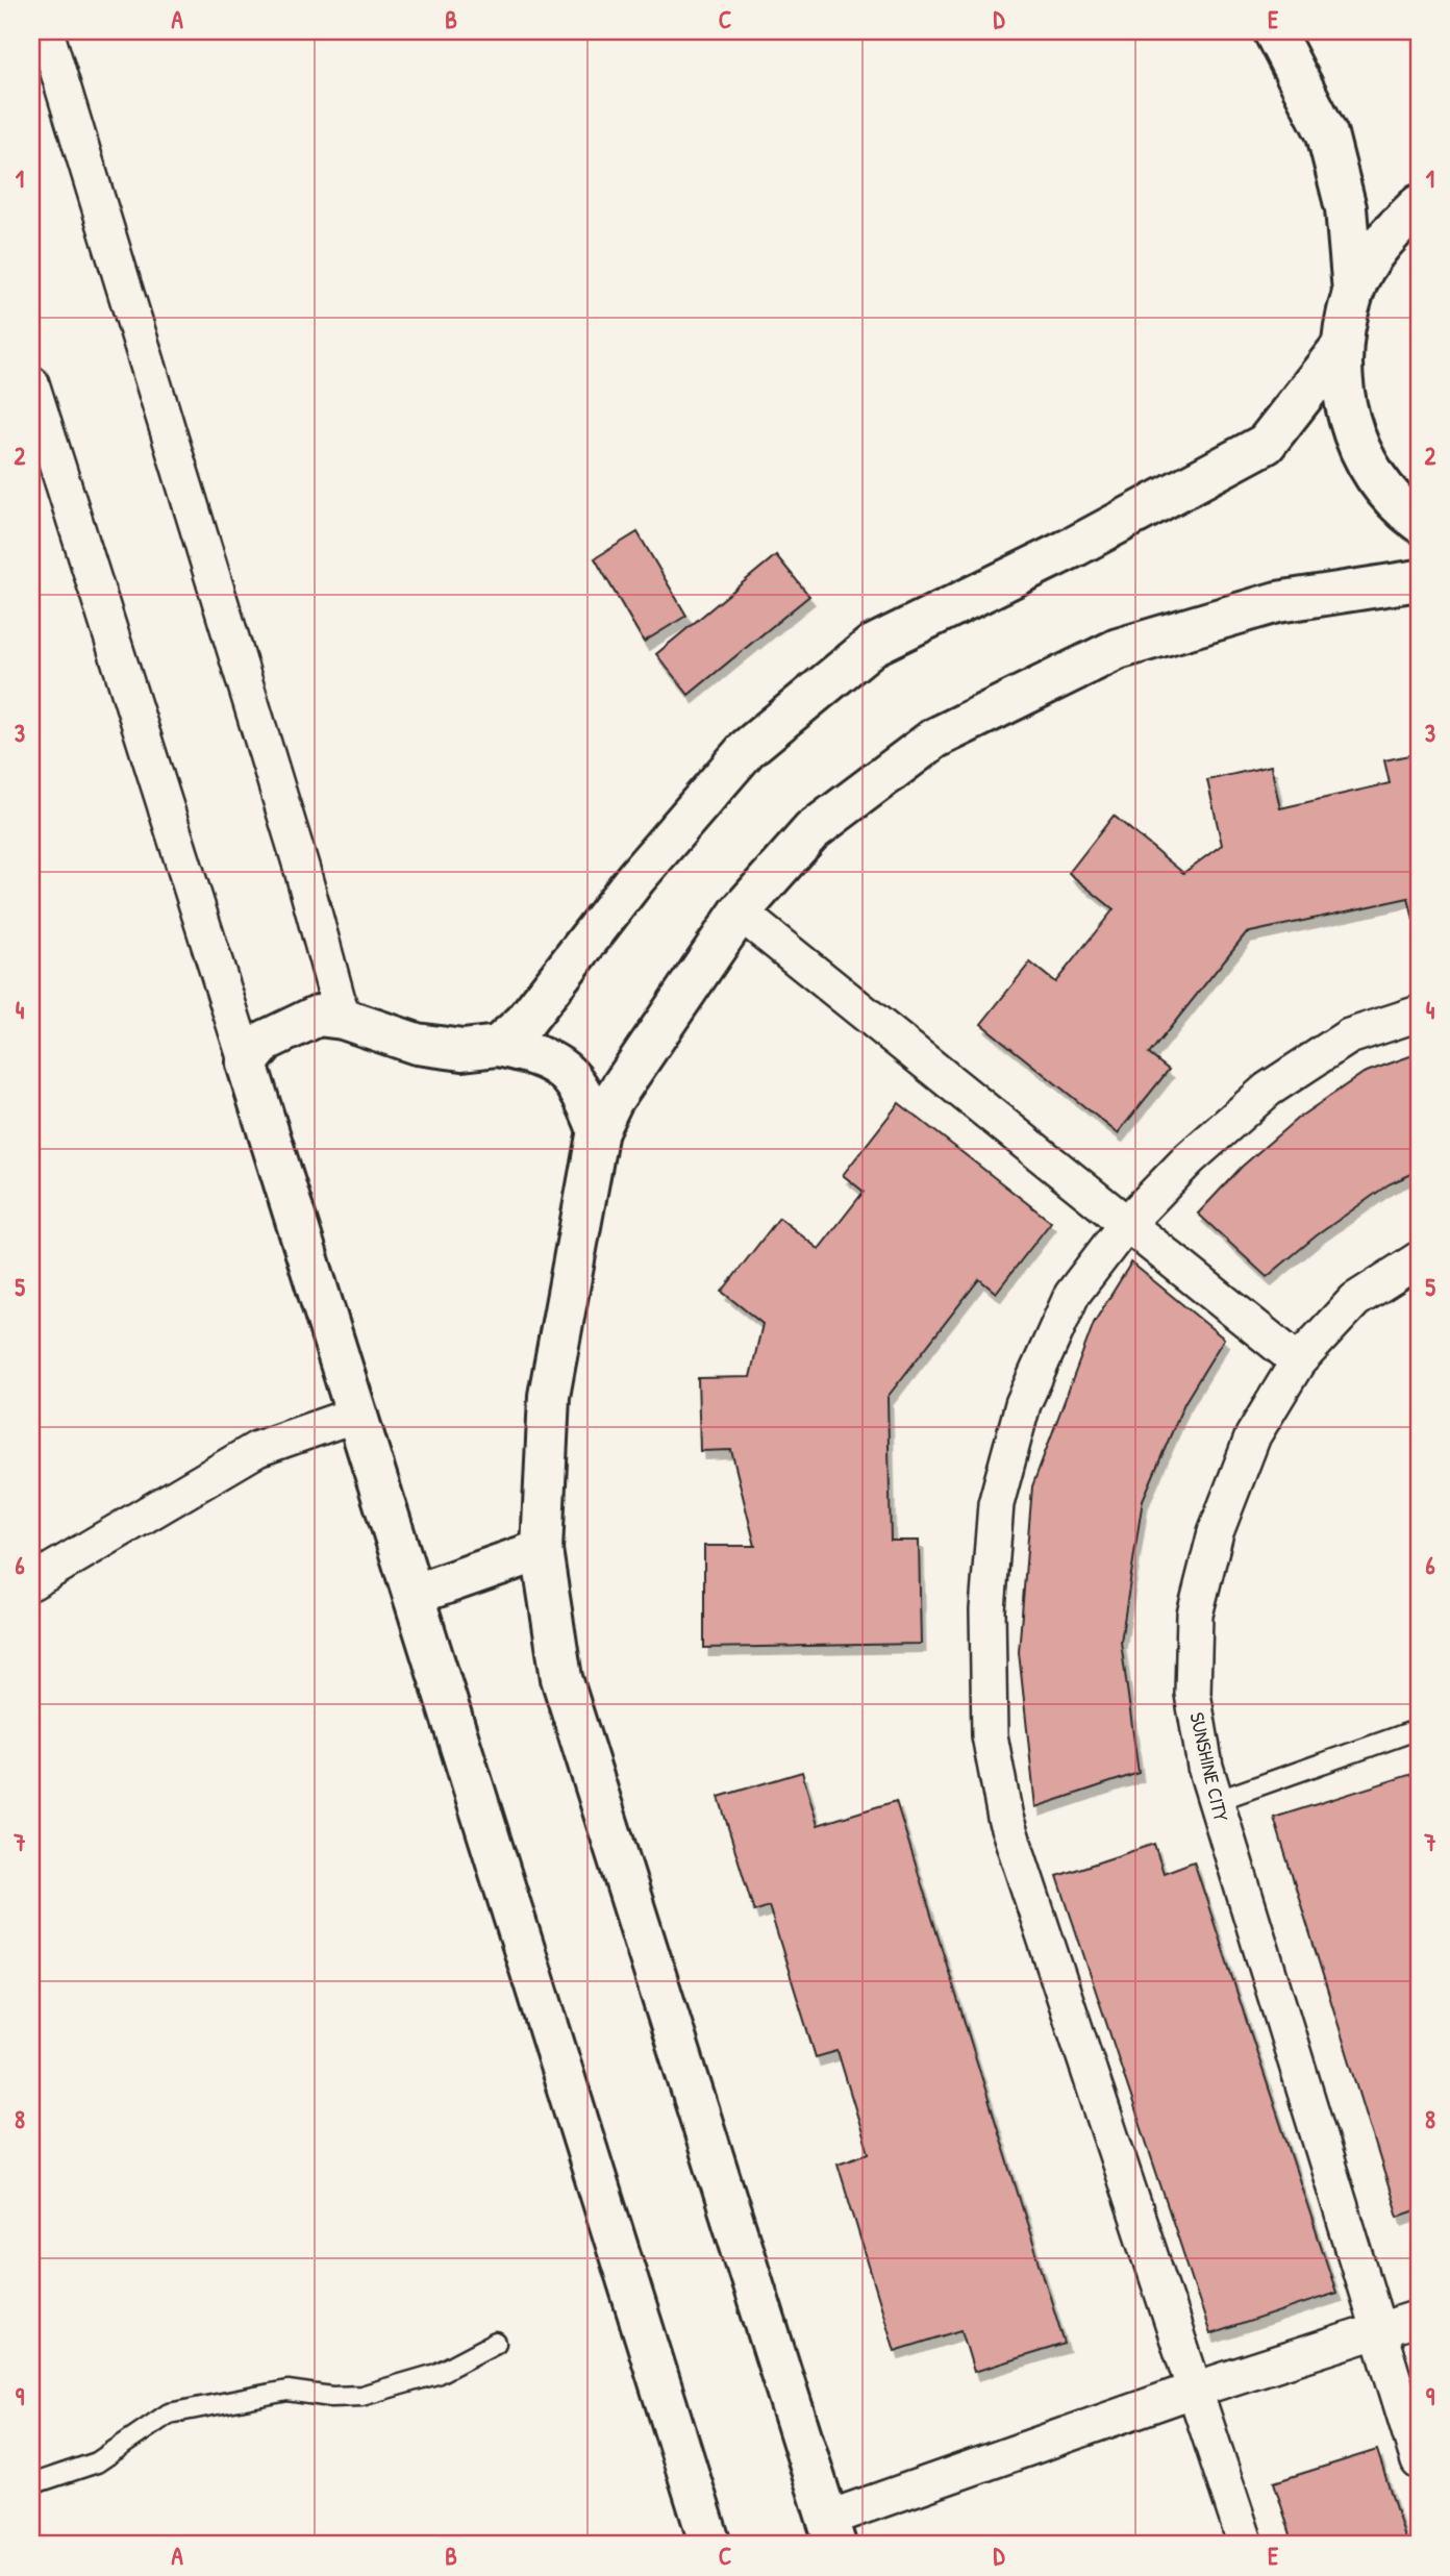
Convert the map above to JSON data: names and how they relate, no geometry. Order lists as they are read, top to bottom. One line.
{"streets":{"street":["SUNSHINE CITY"]},"grid":{"columns":["A","B","C","D","E"],"rows":["1","2","3","4","5","6","7","8","9"]}}
